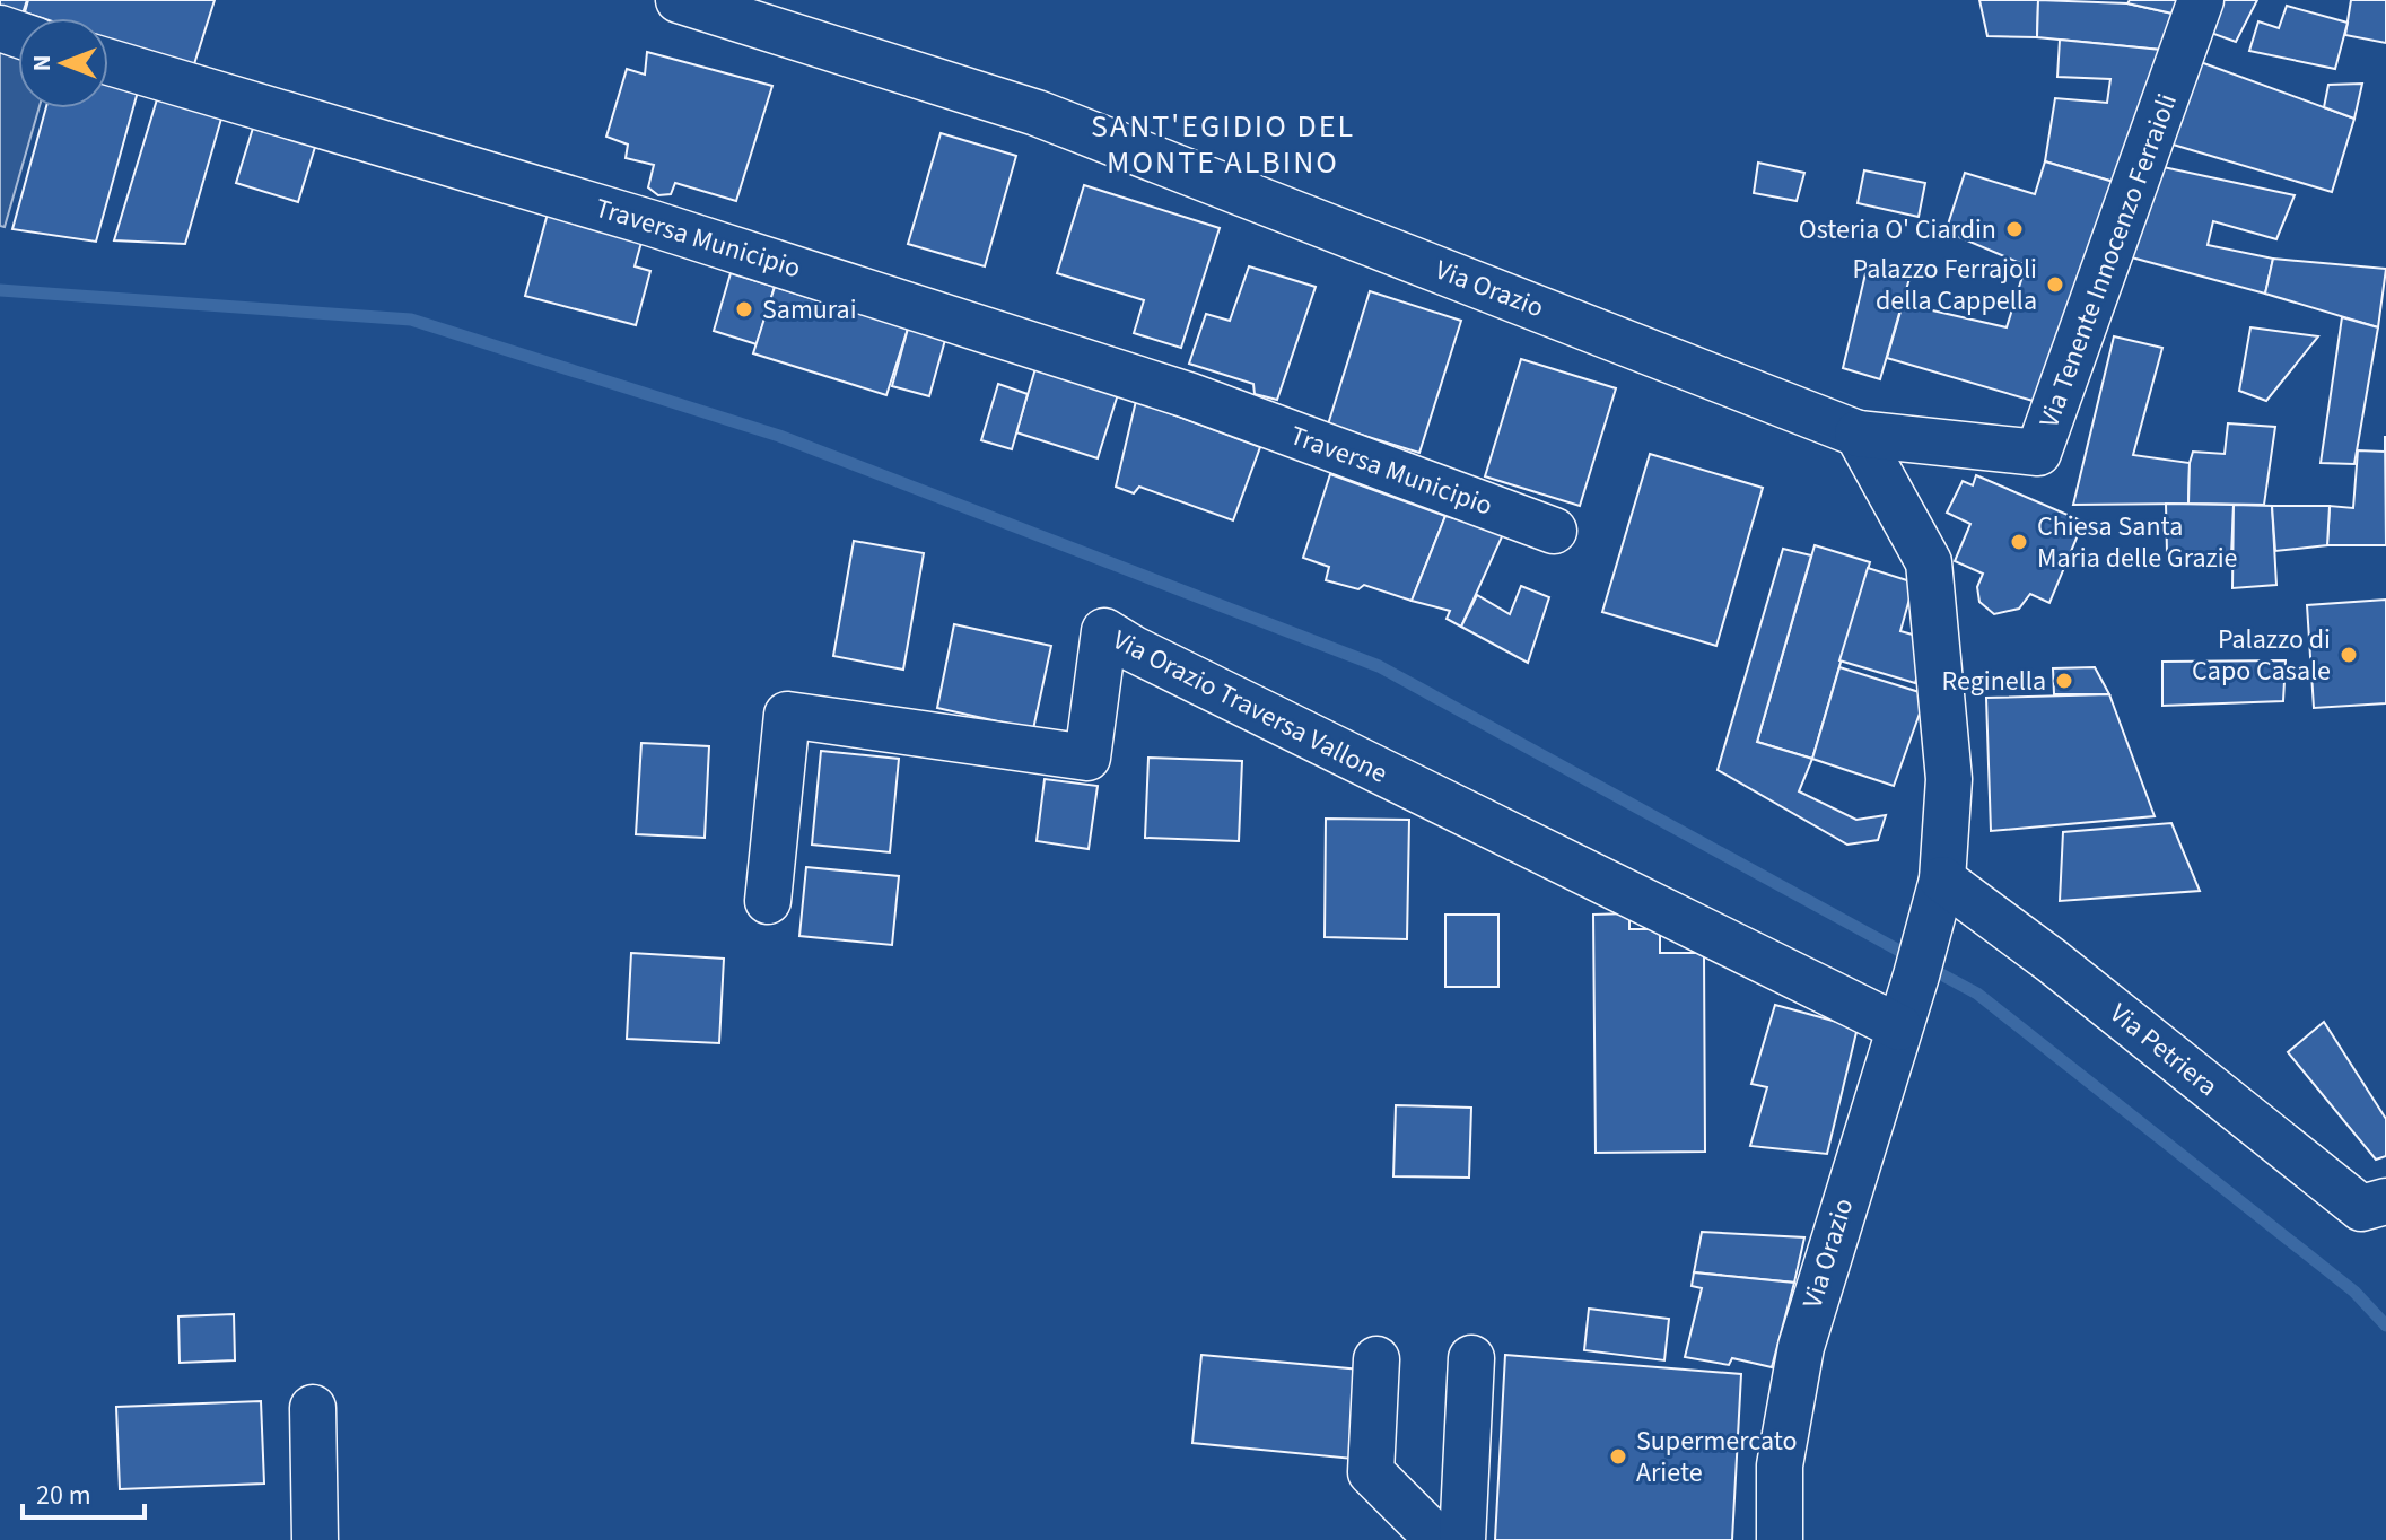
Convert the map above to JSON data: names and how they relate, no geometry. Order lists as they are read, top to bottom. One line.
{"streets":{"street":["Traversa Municipio","Via Tenente Innocenzo Ferraioli","Via Orazio","Via Orazio Traversa Vallone","Via Petriera"]},"crossings":[["Via Tenente Innocenzo Ferraioli","Via Orazio"],["Via Orazio","Via Orazio Traversa Vallone"],["Via Orazio","Via Petriera"]],"districts":["SANT'EGIDIO DEL MONTE ALBINO"],"places":["Osteria O' Ciardin","Palazzo Ferrajoli della Cappella","Samurai","Chiesa Santa Maria delle Grazie","Palazzo di Capo Casale","Reginella","Supermercato Ariete"],"scale_bar":"20 m","north":"left"}
